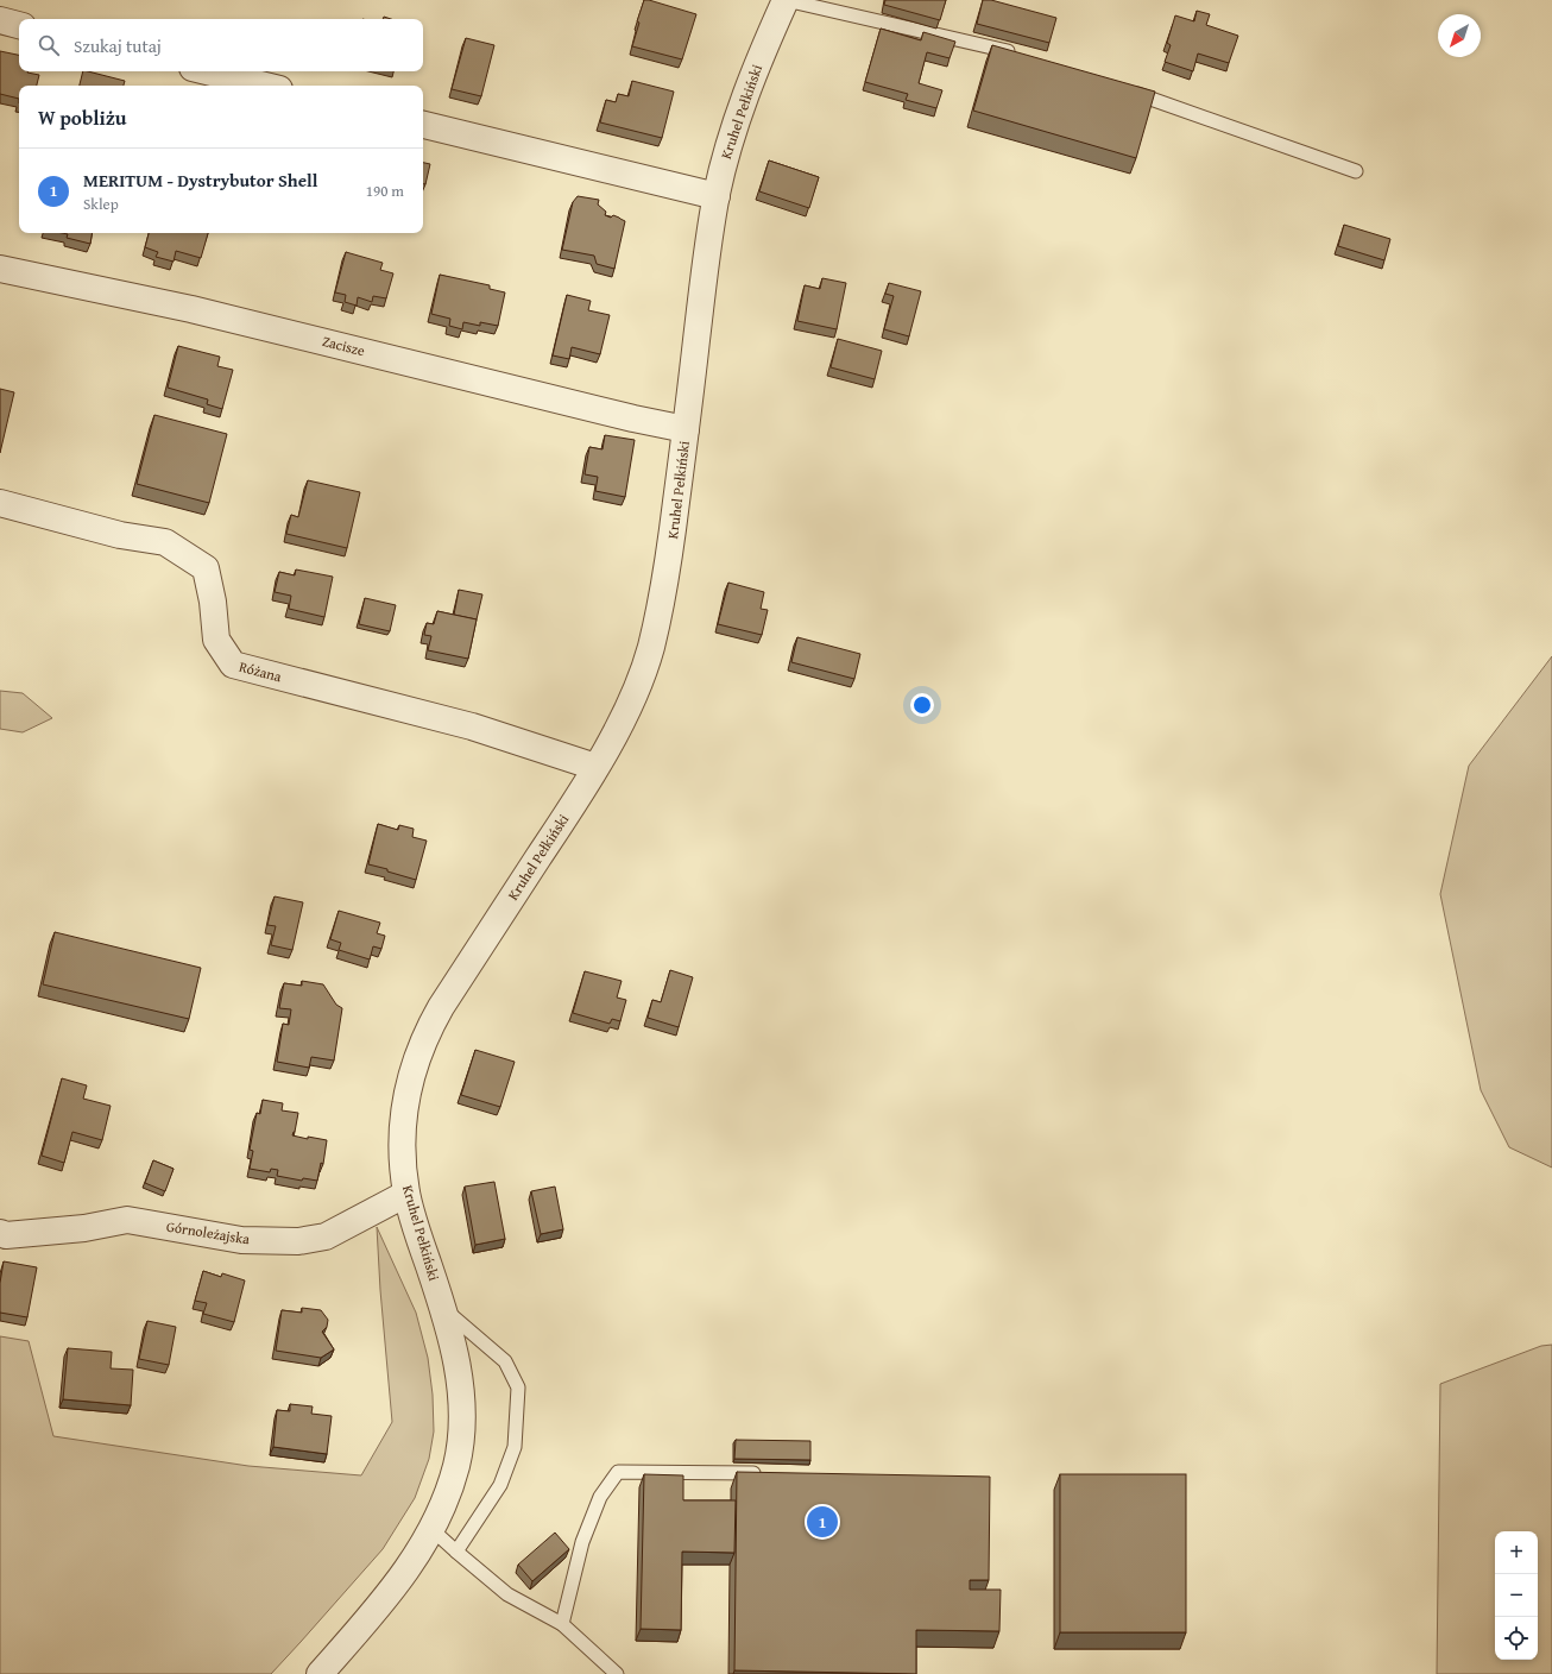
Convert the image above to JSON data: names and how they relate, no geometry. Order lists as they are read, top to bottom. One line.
{"streets":{"street":["Kruhel Pełkiński","Zacisze","Różana","Górnoleżajska"]},"crossings":[["Kruhel Pełkiński","Zacisze"],["Kruhel Pełkiński","Różana"],["Kruhel Pełkiński","Górnoleżajska"]],"north":"bottom left","page":{"search":"Szukaj tutaj","heading":"W pobliżu","list":[{"mark":"1","name":"MERITUM - Dystrybutor Shell","note":"Sklep","value":"190 m"}],"pins":"1","map_buttons":["+","−"]}}
